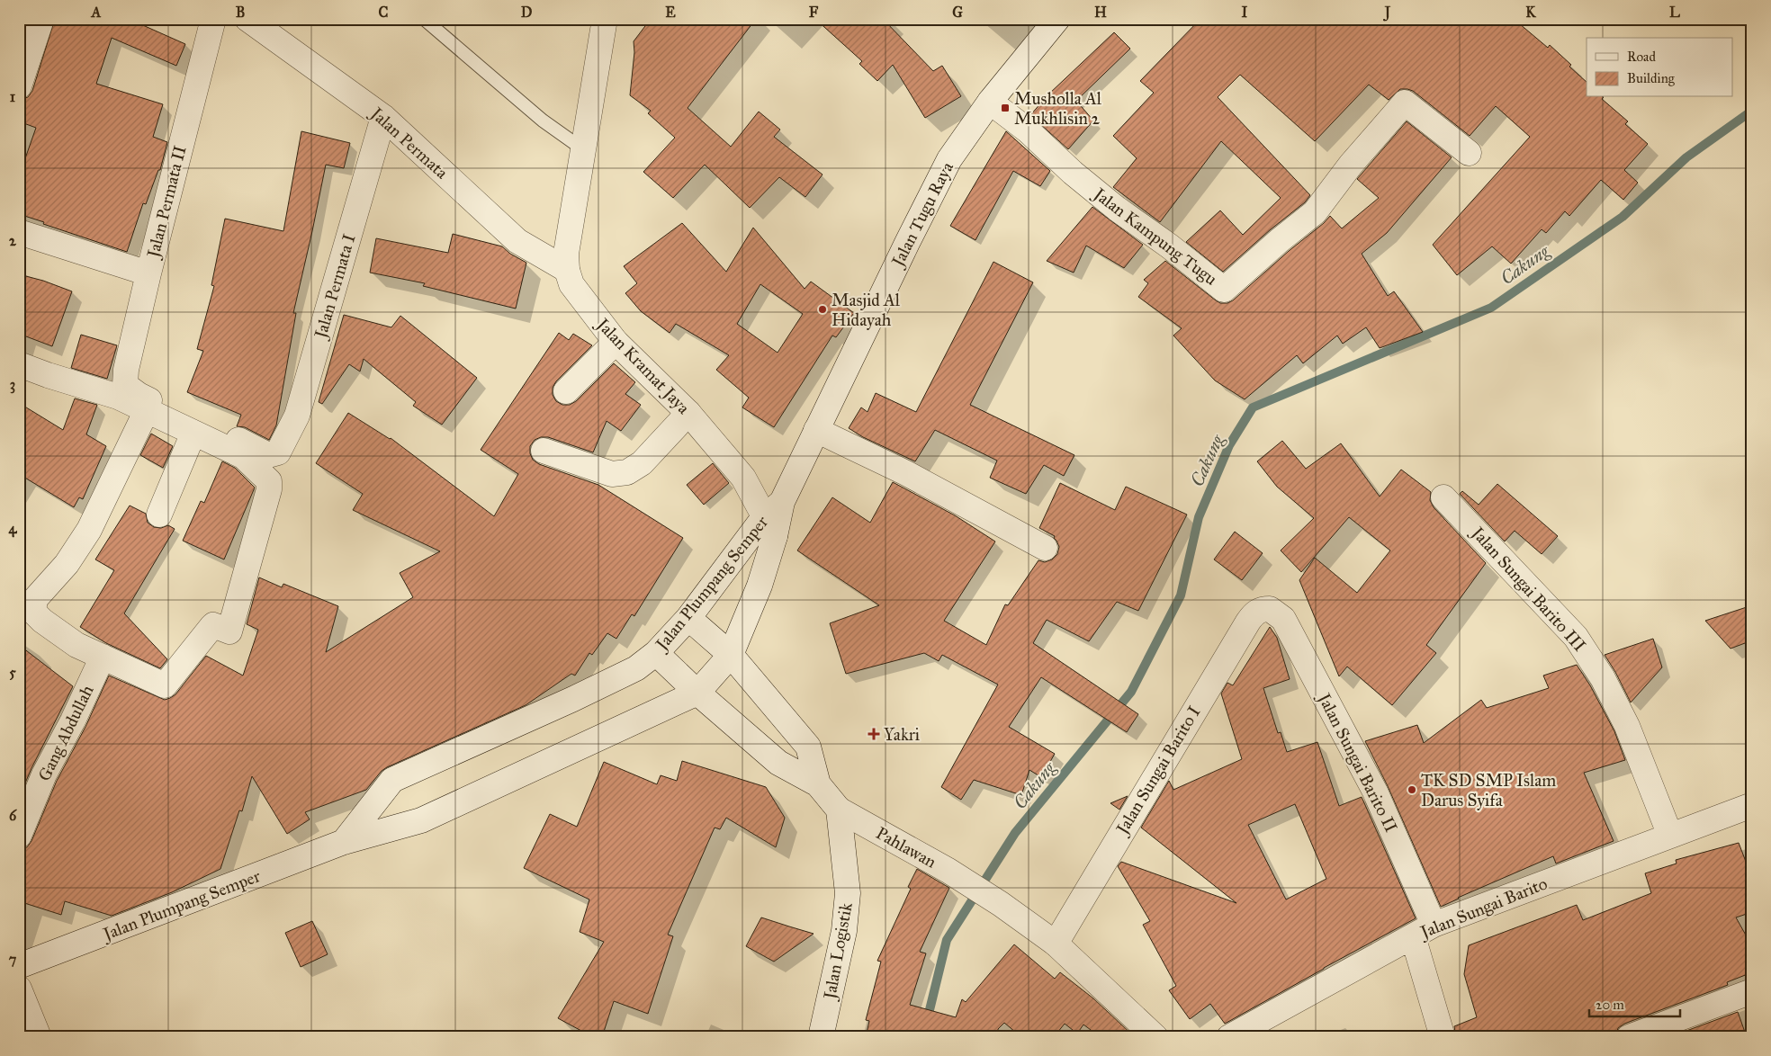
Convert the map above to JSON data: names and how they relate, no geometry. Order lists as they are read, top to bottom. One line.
{"streets":{"street":["Jalan Permata","Jalan Permata II","Jalan Tugu Raya","Jalan Kampung Tugu","Jalan Permata I","Jalan Kramat Jaya","Jalan Plumpang Semper","Jalan Sungai Barito III","Gang Abdullah","Jalan Sungai Barito II","Jalan Sungai Barito I","Pahlawan","Jalan Sungai Barito","Jalan Logistik"]},"crossings":[["Jalan Permata","Jalan Permata I"],["Jalan Permata","Jalan Kramat Jaya"],["Jalan Permata II","Jalan Permata I"],["Jalan Tugu Raya","Jalan Kampung Tugu"],["Jalan Tugu Raya","Jalan Kramat Jaya"],["Jalan Tugu Raya","Jalan Plumpang Semper"],["Jalan Kramat Jaya","Jalan Plumpang Semper"],["Jalan Plumpang Semper","Pahlawan"],["Jalan Sungai Barito III","Jalan Sungai Barito"],["Jalan Sungai Barito II","Jalan Sungai Barito I"],["Jalan Sungai Barito II","Jalan Sungai Barito"],["Jalan Sungai Barito I","Pahlawan"],["Pahlawan","Jalan Logistik"]],"water":["Cakung"],"places":{"transit":["Musholla Al Mukhlisin 2"],"other":["Masjid Al Hidayah","TK SD SMP Islam Darus Syifa"],"health":["Yakri"]},"legend":["Road","Building"],"scale_bar":"20 m","grid":{"columns":["A","B","C","D","E","F","G","H","I","J","K","L"],"rows":["1","2","3","4","5","6","7"]}}
